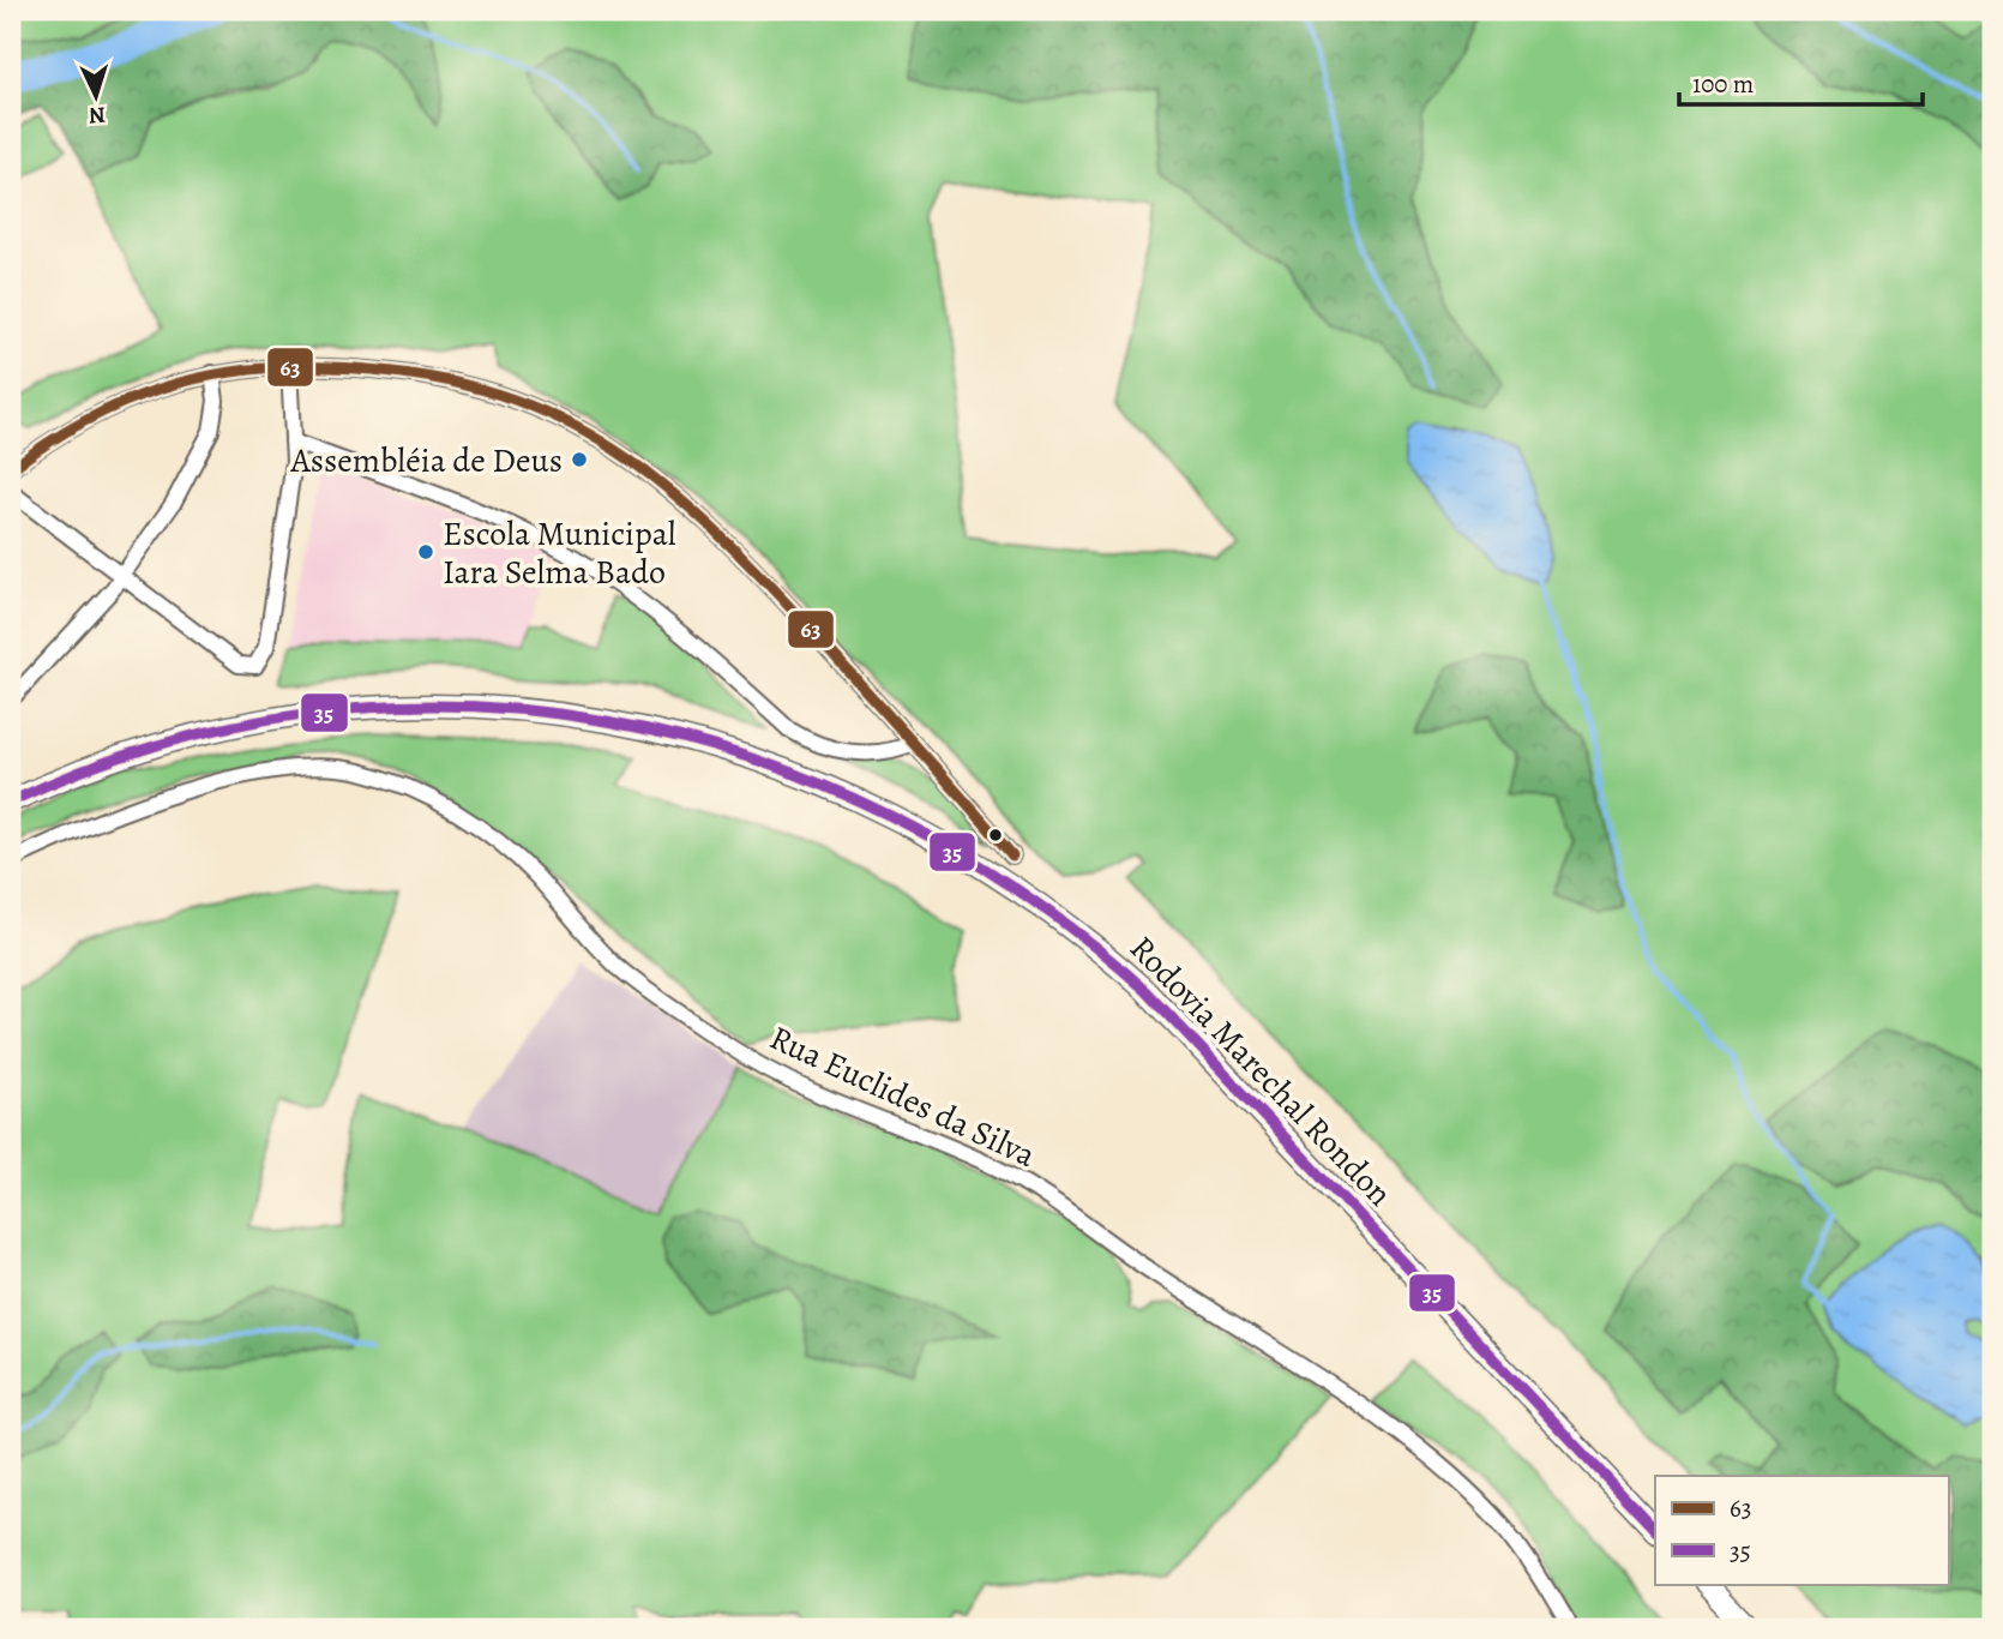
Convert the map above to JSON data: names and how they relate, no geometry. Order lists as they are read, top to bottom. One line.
{"streets":{"main road":["Rodovia Marechal Rondon"],"street":["Rua Euclides da Silva"]},"places":["Assembléia de Deus","Escola Municipal Iara Selma Bado"],"lines":["transit line 63","transit line 35"],"legend":["63","35"],"scale_bar":"100 m","north":"bottom"}
